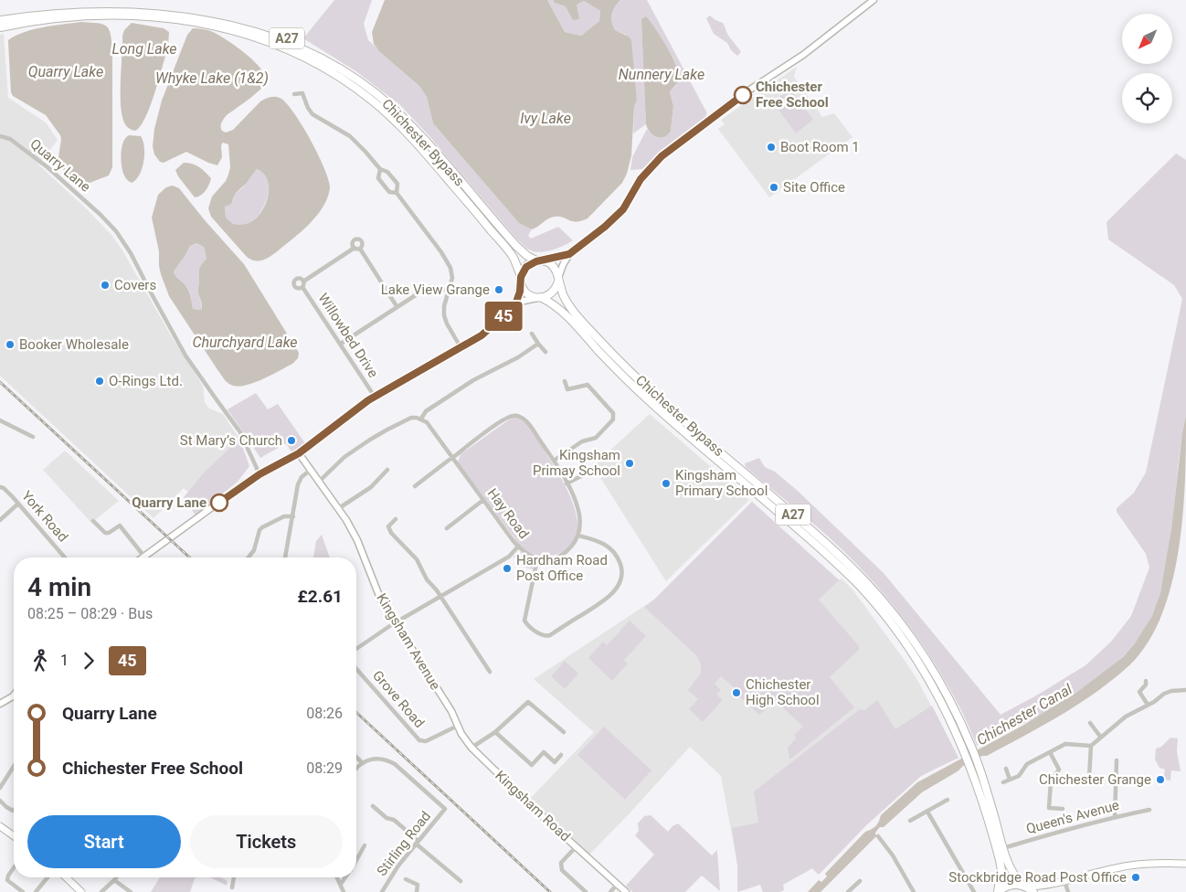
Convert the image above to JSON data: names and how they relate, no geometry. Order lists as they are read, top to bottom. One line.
{"streets":{"highway":["A27","Chichester Bypass"],"main road":["Kingsham Avenue","Kingsham Road"],"street":["Quarry Lane","Willowbed Drive","Hay Road","York Road","Grove Road","Queen's Avenue","Stirling Road"]},"crossings":[["Chichester Bypass","Queen's Avenue"],["Kingsham Avenue","Kingsham Road"],["Grove Road","Kingsham Road"]],"water":["Long Lake","Quarry Lake","Nunnery Lake","Whyke Lake (1&2)","Ivy Lake","Churchyard Lake","Chichester Canal"],"places":["Chichester Free School","Boot Room 1","Site Office","Covers","Lake View Grange","Booker Wholesale","O-Rings Ltd.","St Mary’s Church","Kingsham Primay School","Kingsham Primary School","Quarry Lane","Hardham Road Post Office","Chichester High School","Chichester Grange","Stockbridge Road Post Office"],"lines":["bus line 45"],"north":"bottom left","page":{"on_map":"45","heading":["4 min","08:25 – 08:29 · Bus","£2.61"],"legs":["1","45"],"list":[{"name":"Quarry Lane","value":"08:26"},{"name":"Chichester Free School","value":"08:29"}],"buttons":["Start","Tickets"]}}
